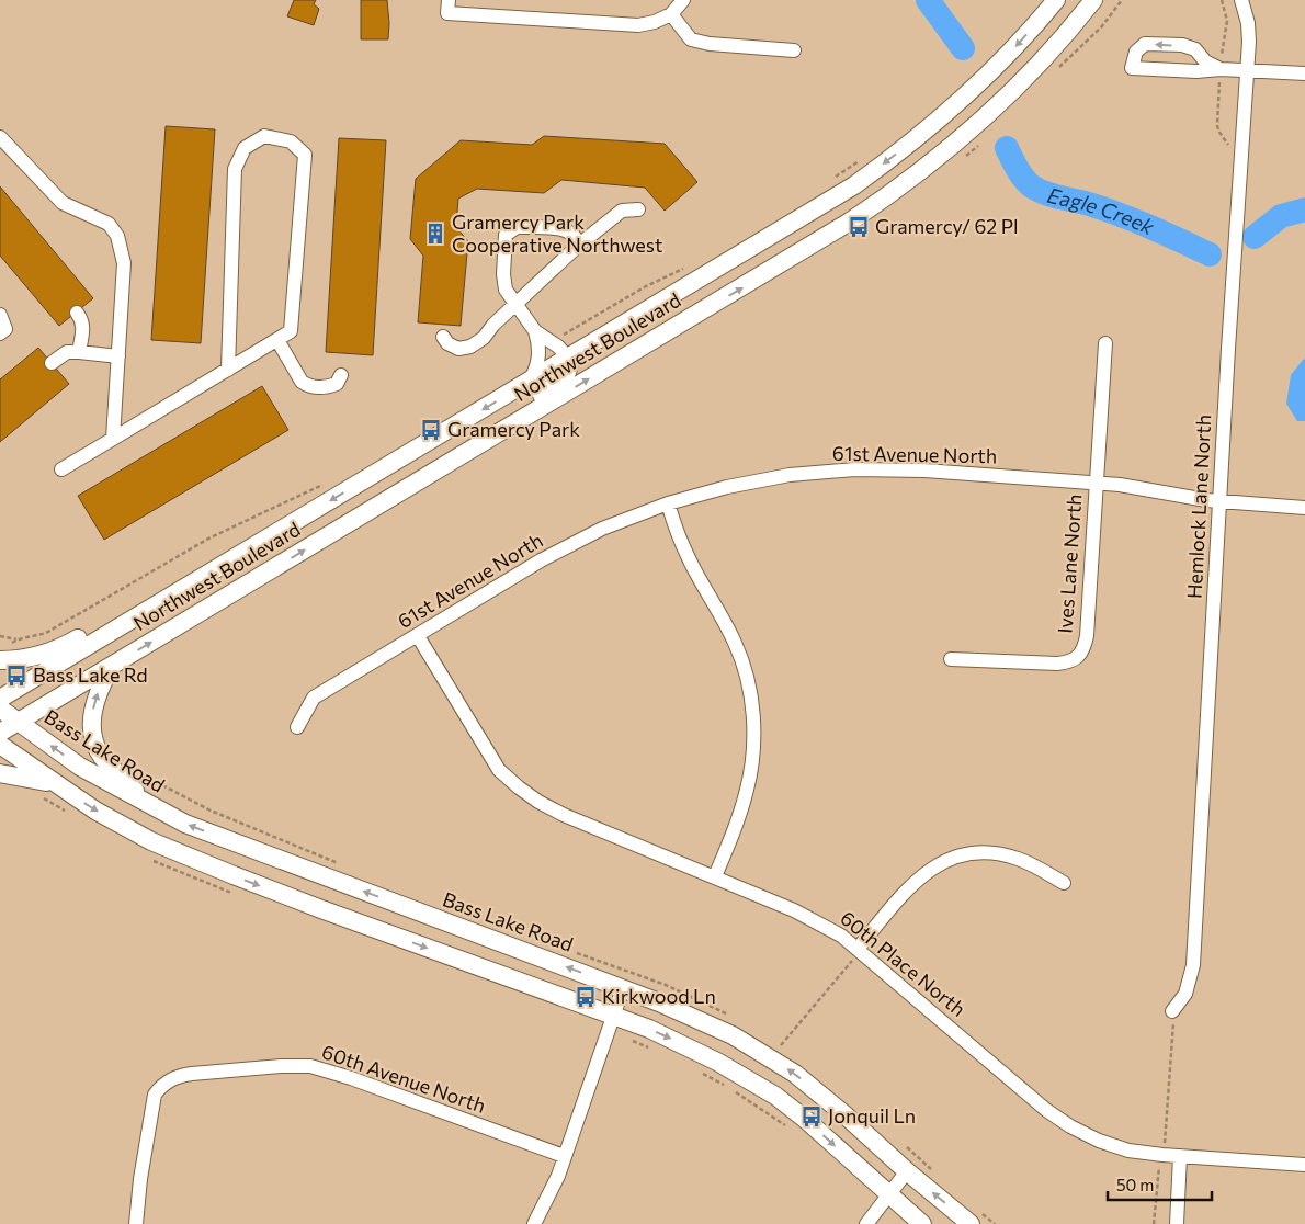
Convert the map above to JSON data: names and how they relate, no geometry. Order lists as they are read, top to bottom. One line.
{"streets":{"main road":["Northwest Boulevard","Bass Lake Road"],"street":["61st Avenue North","Hemlock Lane North","Ives Lane North","60th Place North","60th Avenue North"]},"crossings":[["Northwest Boulevard","Bass Lake Road"],["61st Avenue North","Hemlock Lane North"],["61st Avenue North","Ives Lane North"],["61st Avenue North","60th Place North"]],"water":["Eagle Creek"],"places":{"bus stop":["Gramercy/ 62 Pl","Gramercy Park","Bass Lake Rd","Kirkwood Ln","Jonquil Ln"],"building":["Gramercy Park Cooperative Northwest"]},"scale_bar":"50 m"}
